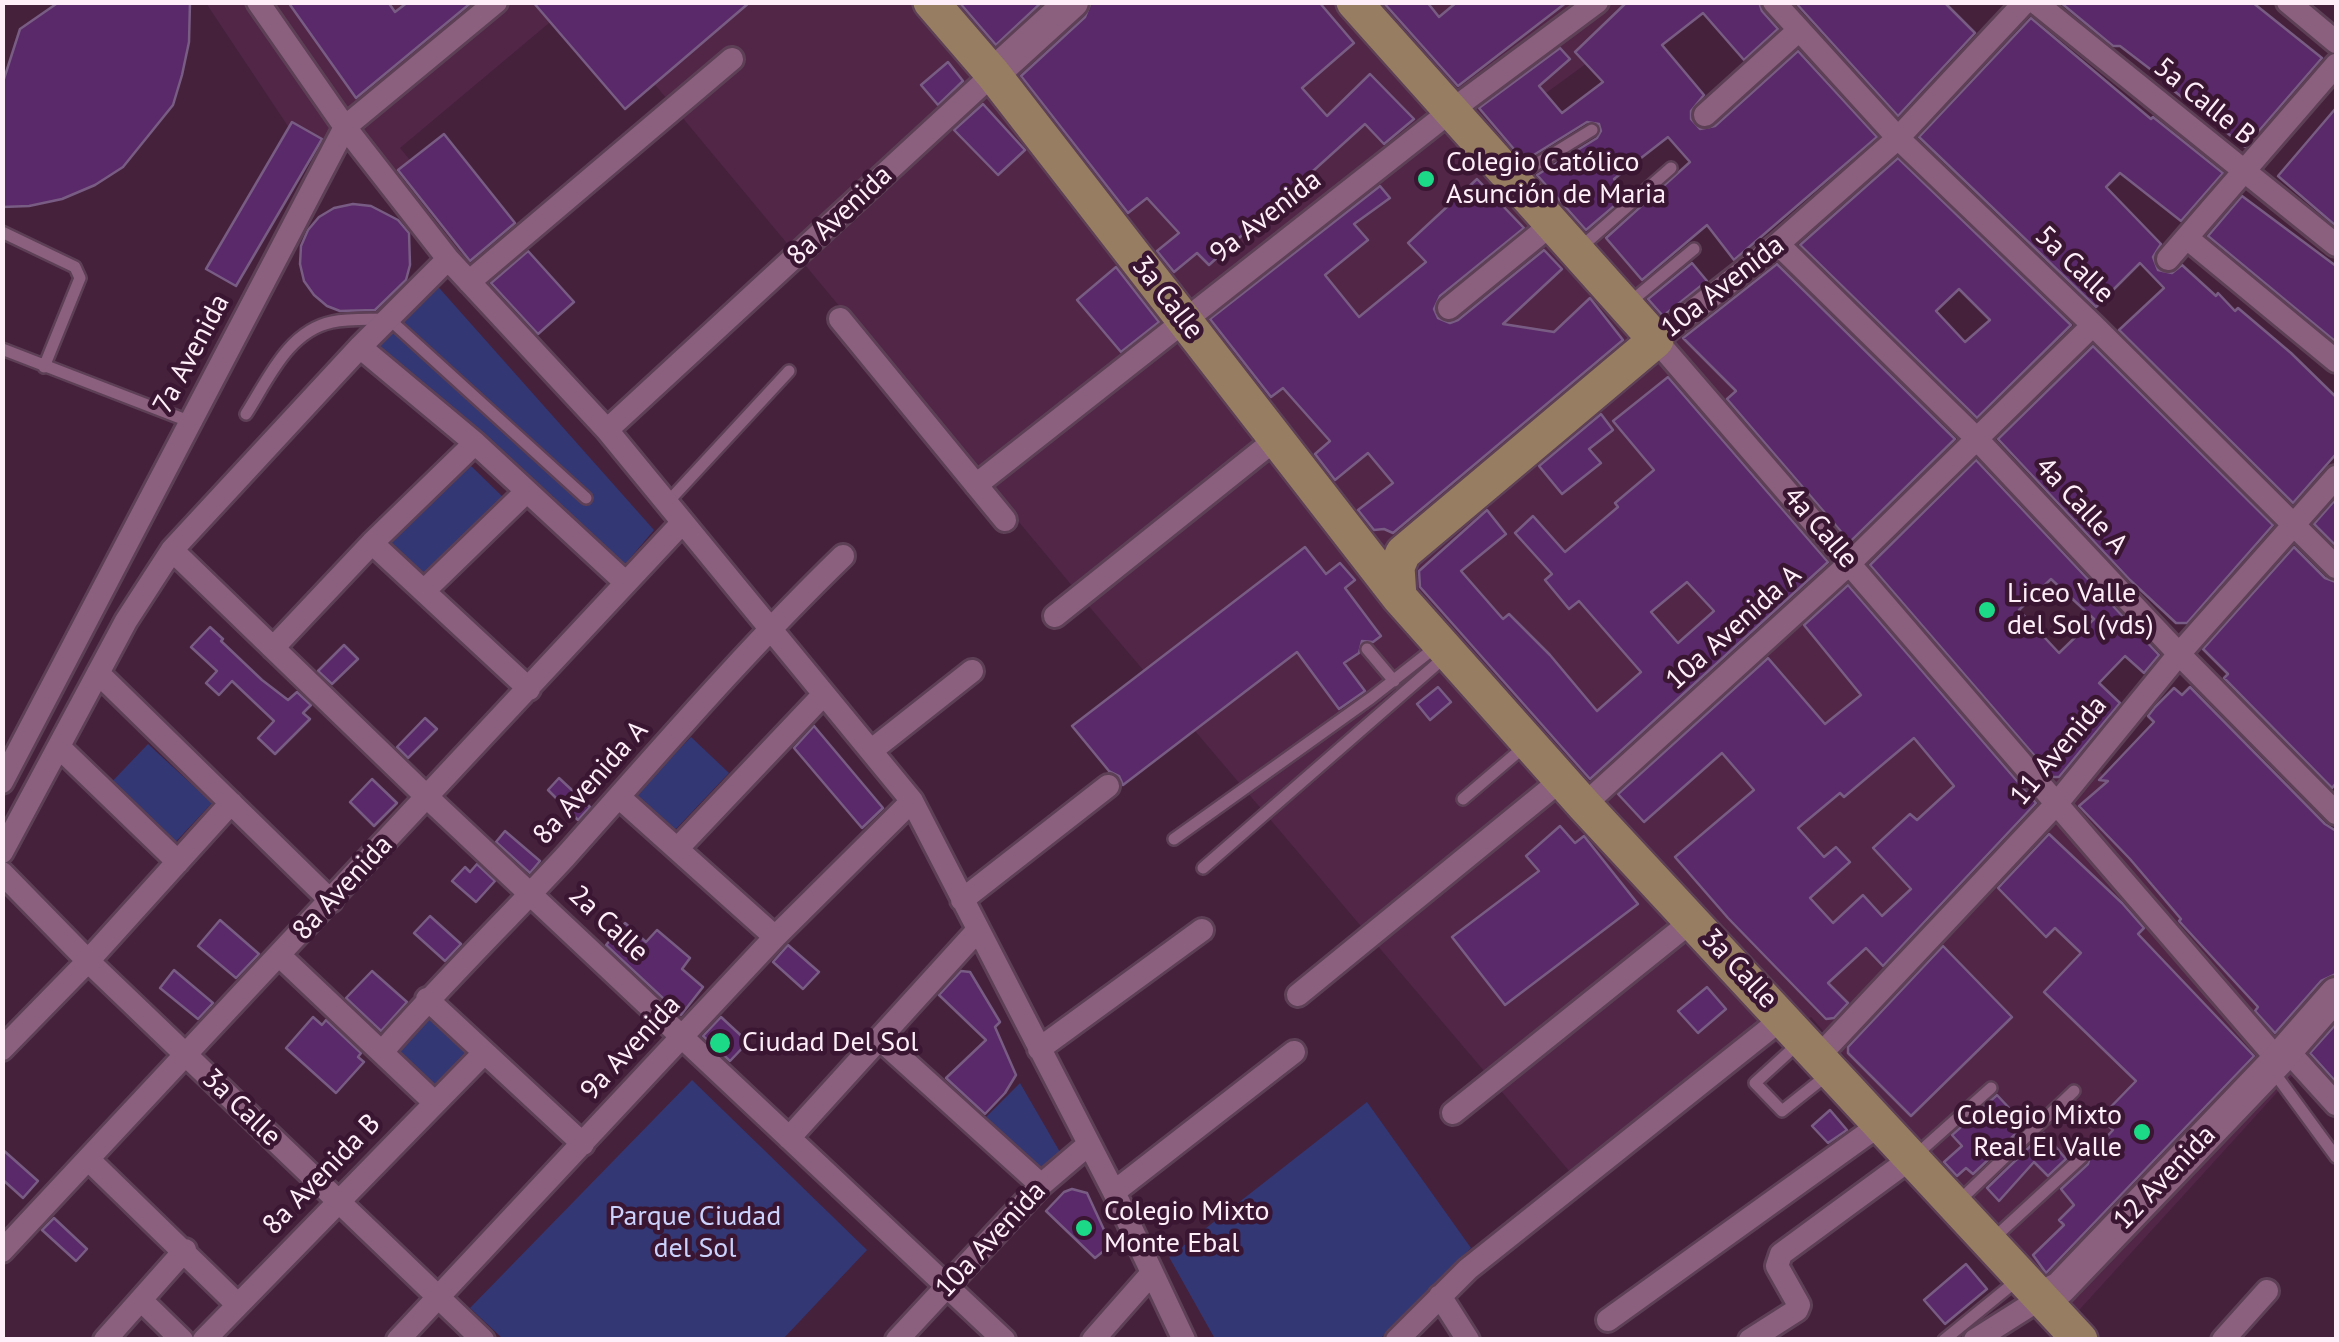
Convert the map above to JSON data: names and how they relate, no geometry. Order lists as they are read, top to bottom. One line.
{"streets":{"main road":["8a Avenida","10a Avenida","3a Calle","4a Calle","12 Avenida"],"street":["5a Calle B","9a Avenida","5a Calle","7a Avenida","4a Calle A","10a Avenida A","11 Avenida","8a Avenida A","2a Calle","8a Avenida B"]},"crossings":[["8a Avenida","3a Calle"],["8a Avenida","2a Calle"],["9a Avenida","3a Calle"],["9a Avenida","4a Calle"],["9a Avenida","2a Calle"],["5a Calle","10a Avenida"],["5a Calle","10a Avenida A"],["5a Calle","11 Avenida"],["10a Avenida","4a Calle A"],["10a Avenida","4a Calle"],["10a Avenida","2a Calle"],["3a Calle","10a Avenida A"],["3a Calle","11 Avenida"],["3a Calle","8a Avenida B"],["3a Calle","12 Avenida"],["4a Calle A","10a Avenida A"],["4a Calle A","11 Avenida"],["4a Calle","10a Avenida A"],["4a Calle","11 Avenida"],["4a Calle","12 Avenida"],["8a Avenida A","2a Calle"]],"parks":["Parque Ciudad del Sol"],"places":["Colegio Católico Asunción de Maria","Liceo Valle del Sol (vds)","Ciudad Del Sol","Colegio Mixto Real El Valle","Colegio Mixto Monte Ebal"]}
